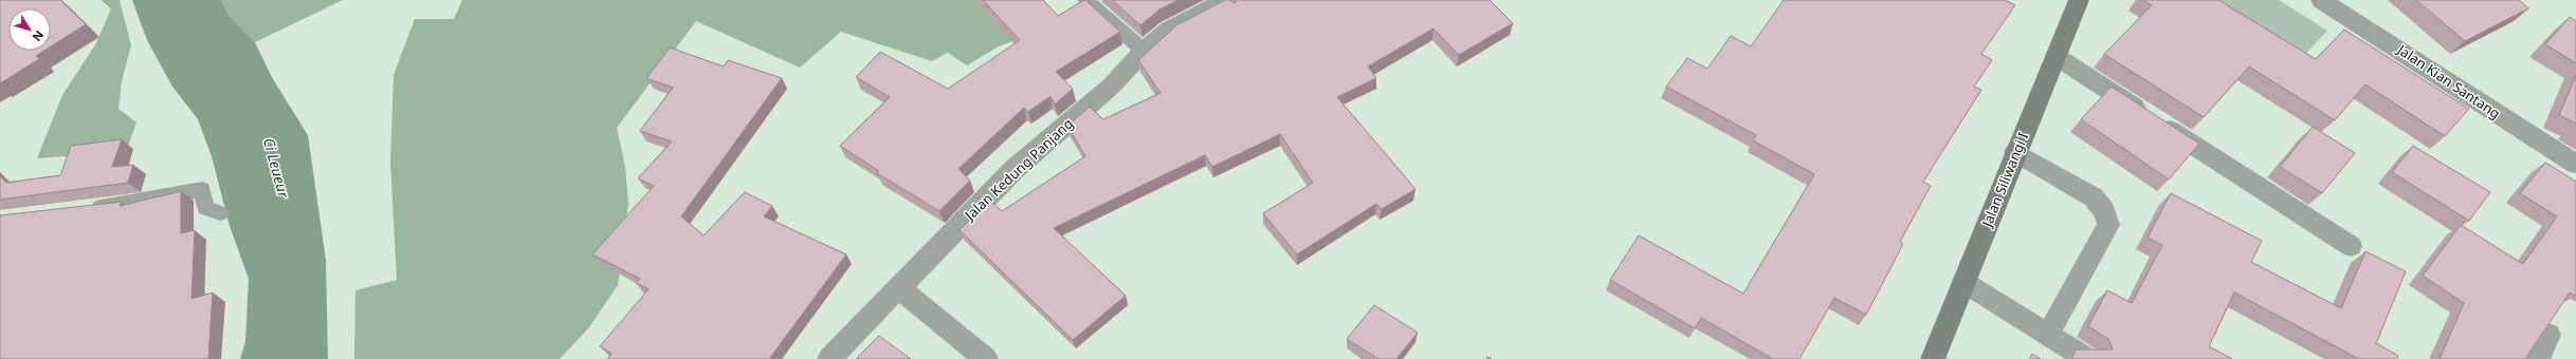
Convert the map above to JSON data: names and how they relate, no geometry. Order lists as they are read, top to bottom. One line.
{"streets":{"main road":["Jalan Siliwangi I"],"street":["Jalan Kian Santang","Jalan Kedung Panjang"]},"water":["Ci Leueur"],"north":"bottom right"}
